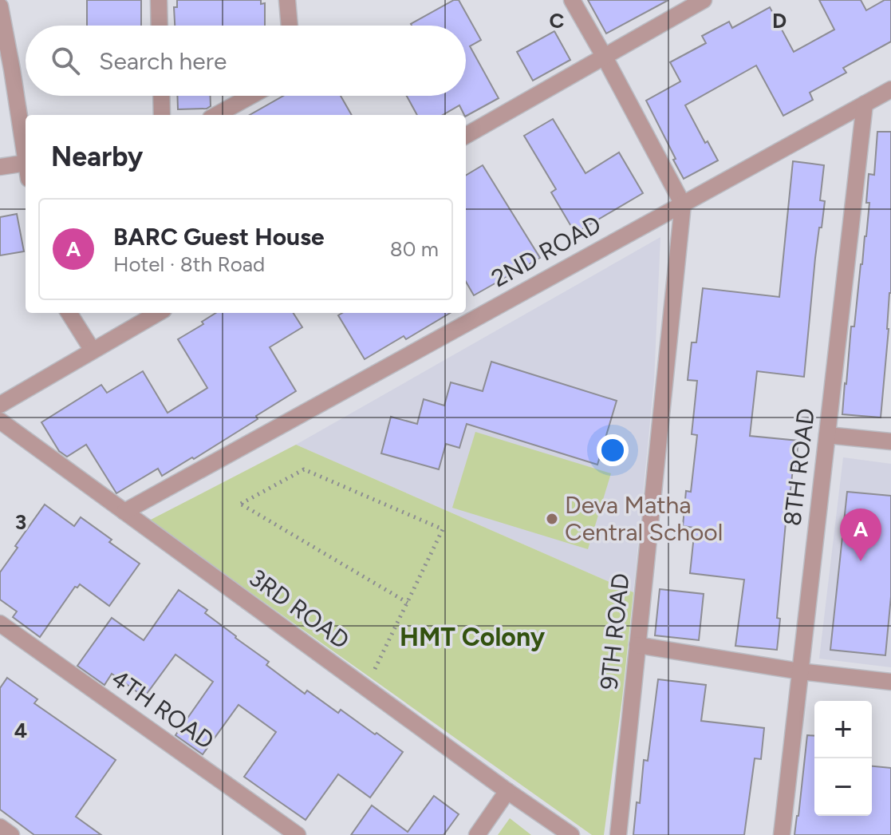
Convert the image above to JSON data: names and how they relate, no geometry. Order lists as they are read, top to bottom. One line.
{"streets":{"street":["2ND ROAD","8TH ROAD","3RD ROAD","9TH ROAD","4TH ROAD"]},"crossings":[["2ND ROAD","8TH ROAD"],["2ND ROAD","3RD ROAD"],["2ND ROAD","9TH ROAD"]],"districts":["HMT Colony"],"places":["Deva Matha Central School"],"page":{"search":"Search here","heading":"Nearby","list":[{"mark":"A","name":"BARC Guest House","note":"Hotel · 8th Road","value":"80 m"}],"pins":"A","map_buttons":["+","−"]},"grid":{"columns":["C","D"],"rows":["3","4"]}}
